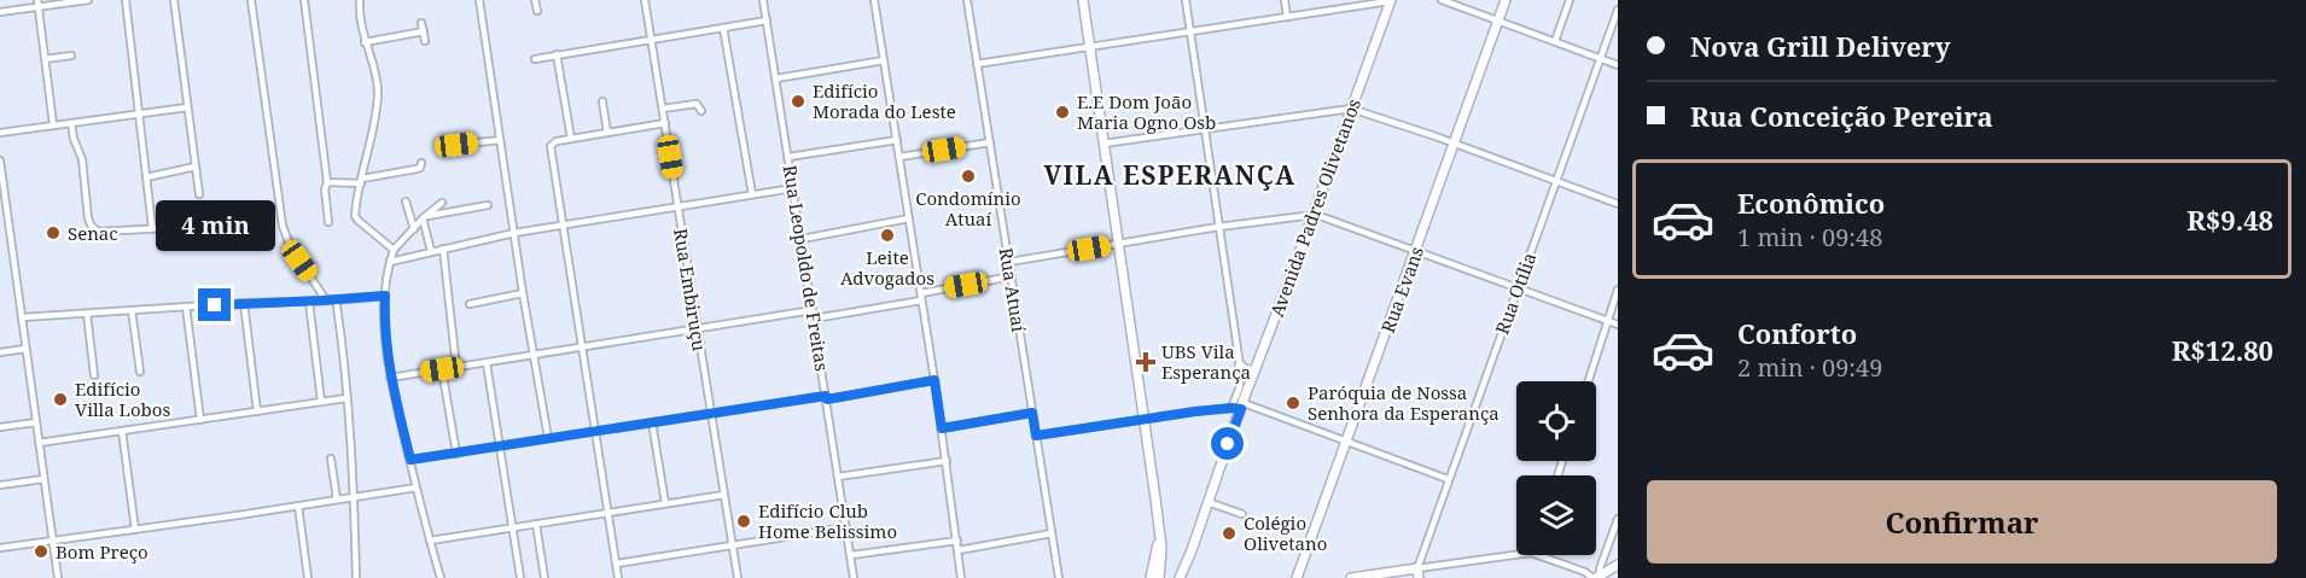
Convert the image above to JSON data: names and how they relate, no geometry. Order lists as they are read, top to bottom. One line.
{"streets":{"street":["Avenida Padres Olivetanos","Rua Leopoldo de Freitas","Rua Embiruçu","Rua Atuaí","Rua Evans","Rua Otília"]},"districts":["VILA ESPERANÇA"],"places":{"other":["Edifício Morada do Leste","E.E Dom João Maria Ogno Osb","Condomínio Atuaí","Senac","Leite Advogados","Edifício Villa Lobos","Paróquia de Nossa Senhora da Esperança","Edifício Club Home Belissimo","Colégio Olivetano","Bom Preço"],"health":["UBS Vila Esperança"]},"page":{"banner":["Nova Grill Delivery","Rua Conceição Pereira"],"list":[{"name":"Econômico","note":"1 min · 09:48","value":"R$9.48"},{"name":"Conforto","note":"2 min · 09:49","value":"R$12.80"}],"bubble":"4 min","buttons":"Confirmar"}}
